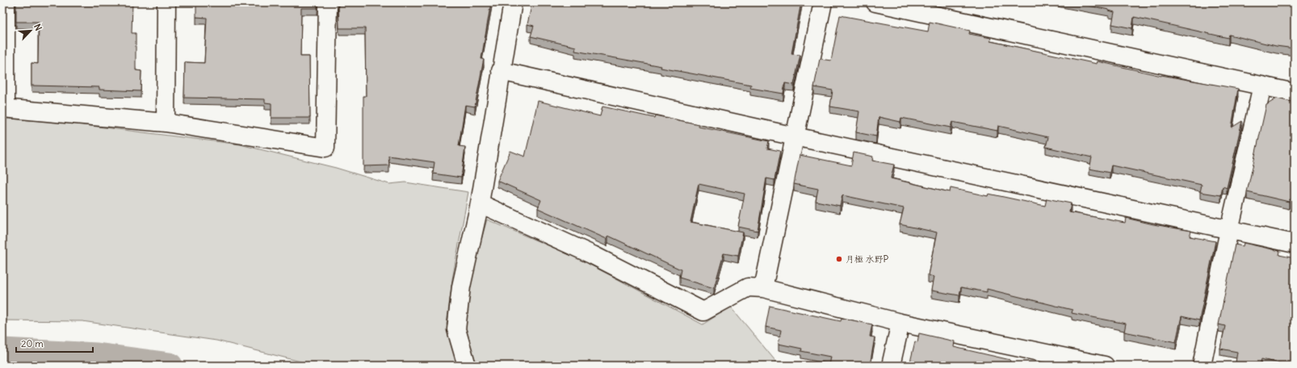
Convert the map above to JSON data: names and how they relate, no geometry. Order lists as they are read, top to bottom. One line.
{"places":["月極 水野P"],"scale_bar":"20 m","north":"top right"}
